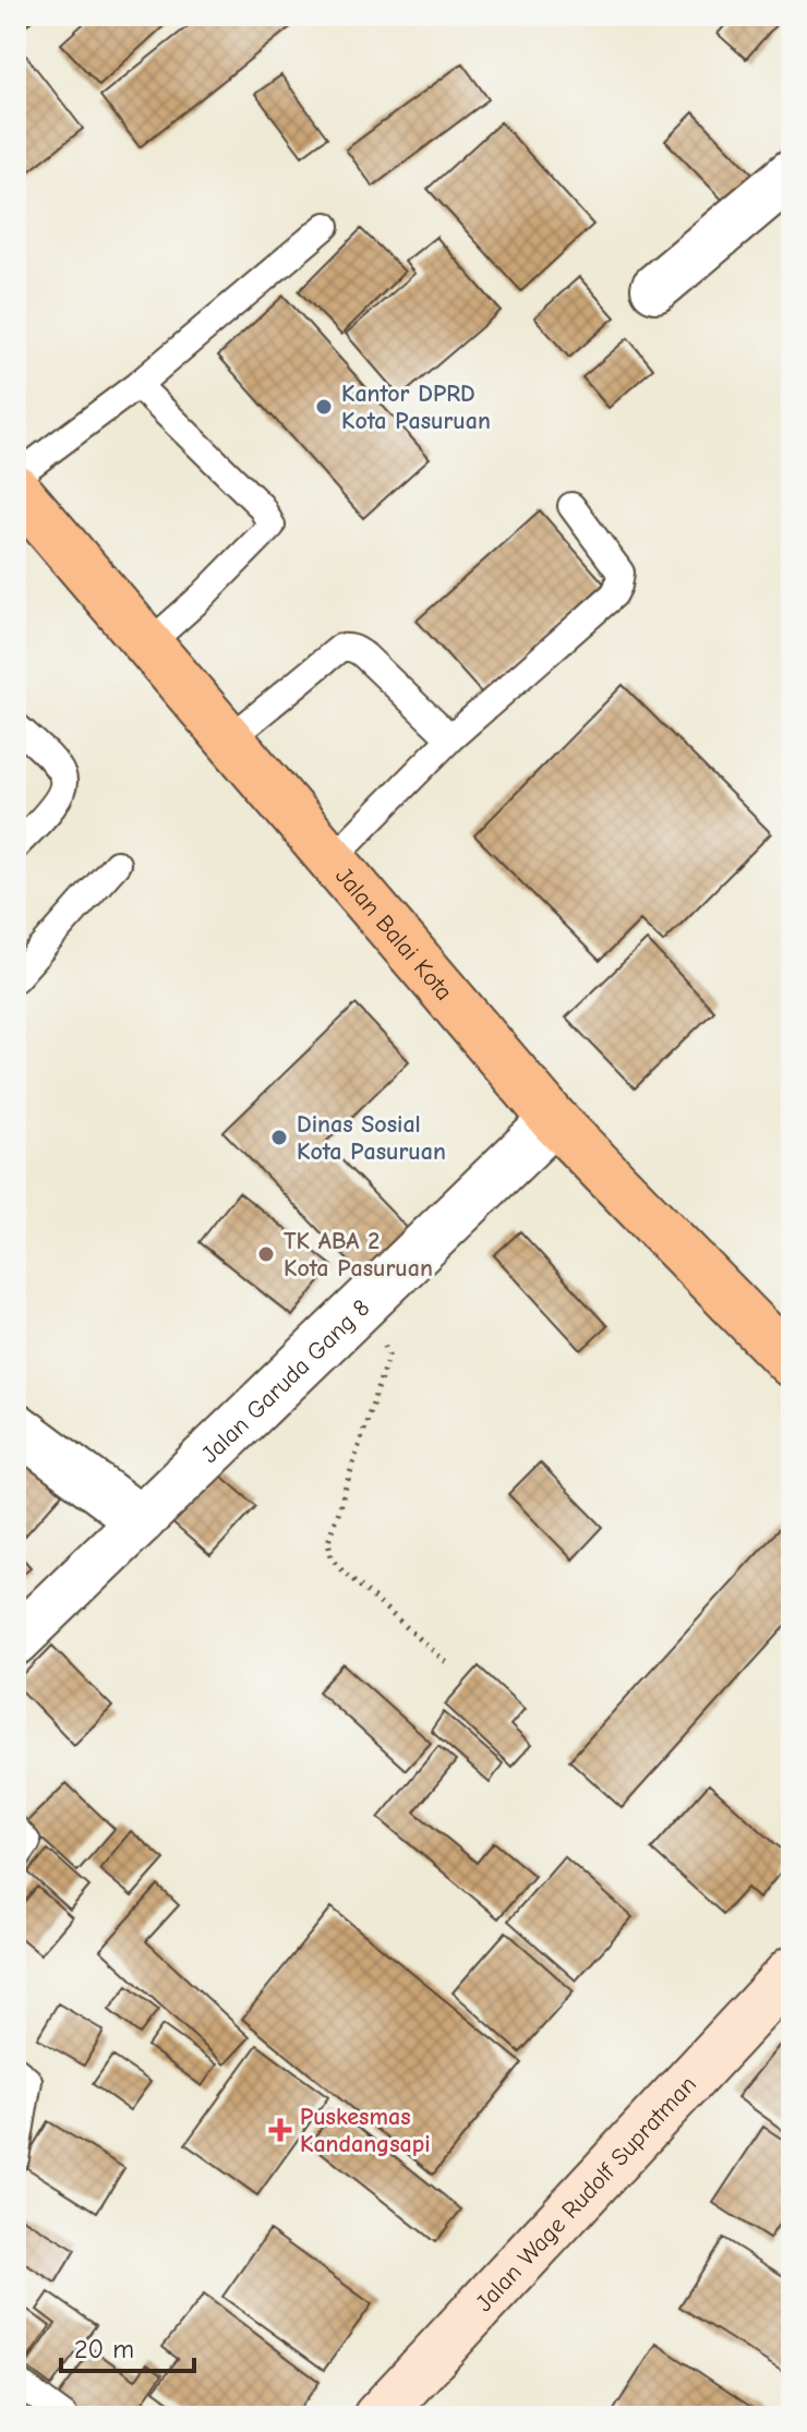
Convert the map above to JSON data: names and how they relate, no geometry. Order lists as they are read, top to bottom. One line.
{"streets":{"highway":["Jalan Balai Kota"],"main road":["Jalan Wage Rudolf Supratman"],"street":["Jalan Garuda Gang 8"]},"crossings":[["Jalan Balai Kota","Jalan Garuda Gang 8"]],"places":{"other":["Kantor DPRD Kota Pasuruan","Dinas Sosial Kota Pasuruan","TK ABA 2 Kota Pasuruan"],"health":["Puskesmas Kandangsapi"]},"scale_bar":"20 m"}
